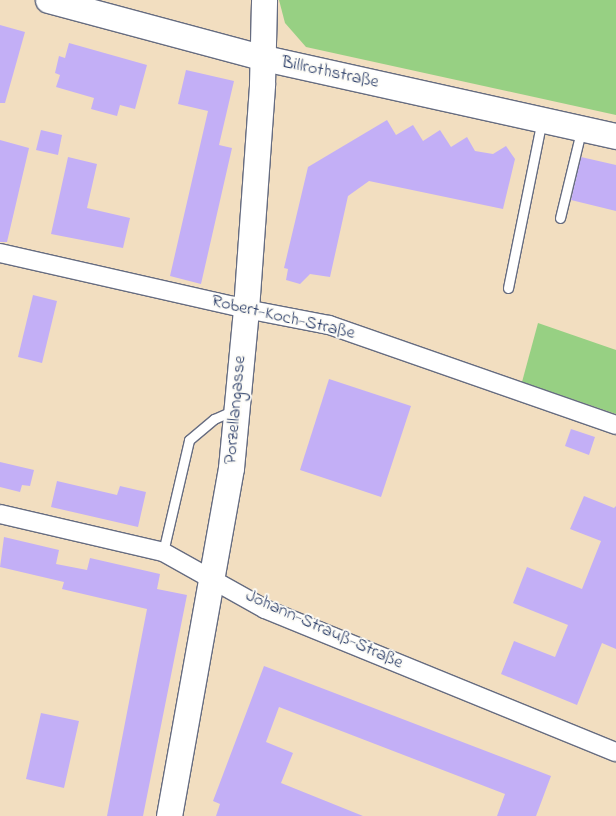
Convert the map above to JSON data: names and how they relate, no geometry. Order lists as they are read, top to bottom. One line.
{"streets":{"street":["Billrothstraße","Robert-Koch-Straße","Porzellangasse","Johann-Strauß-Straße"]},"crossings":[["Billrothstraße","Porzellangasse"],["Robert-Koch-Straße","Porzellangasse"],["Porzellangasse","Johann-Strauß-Straße"]]}
